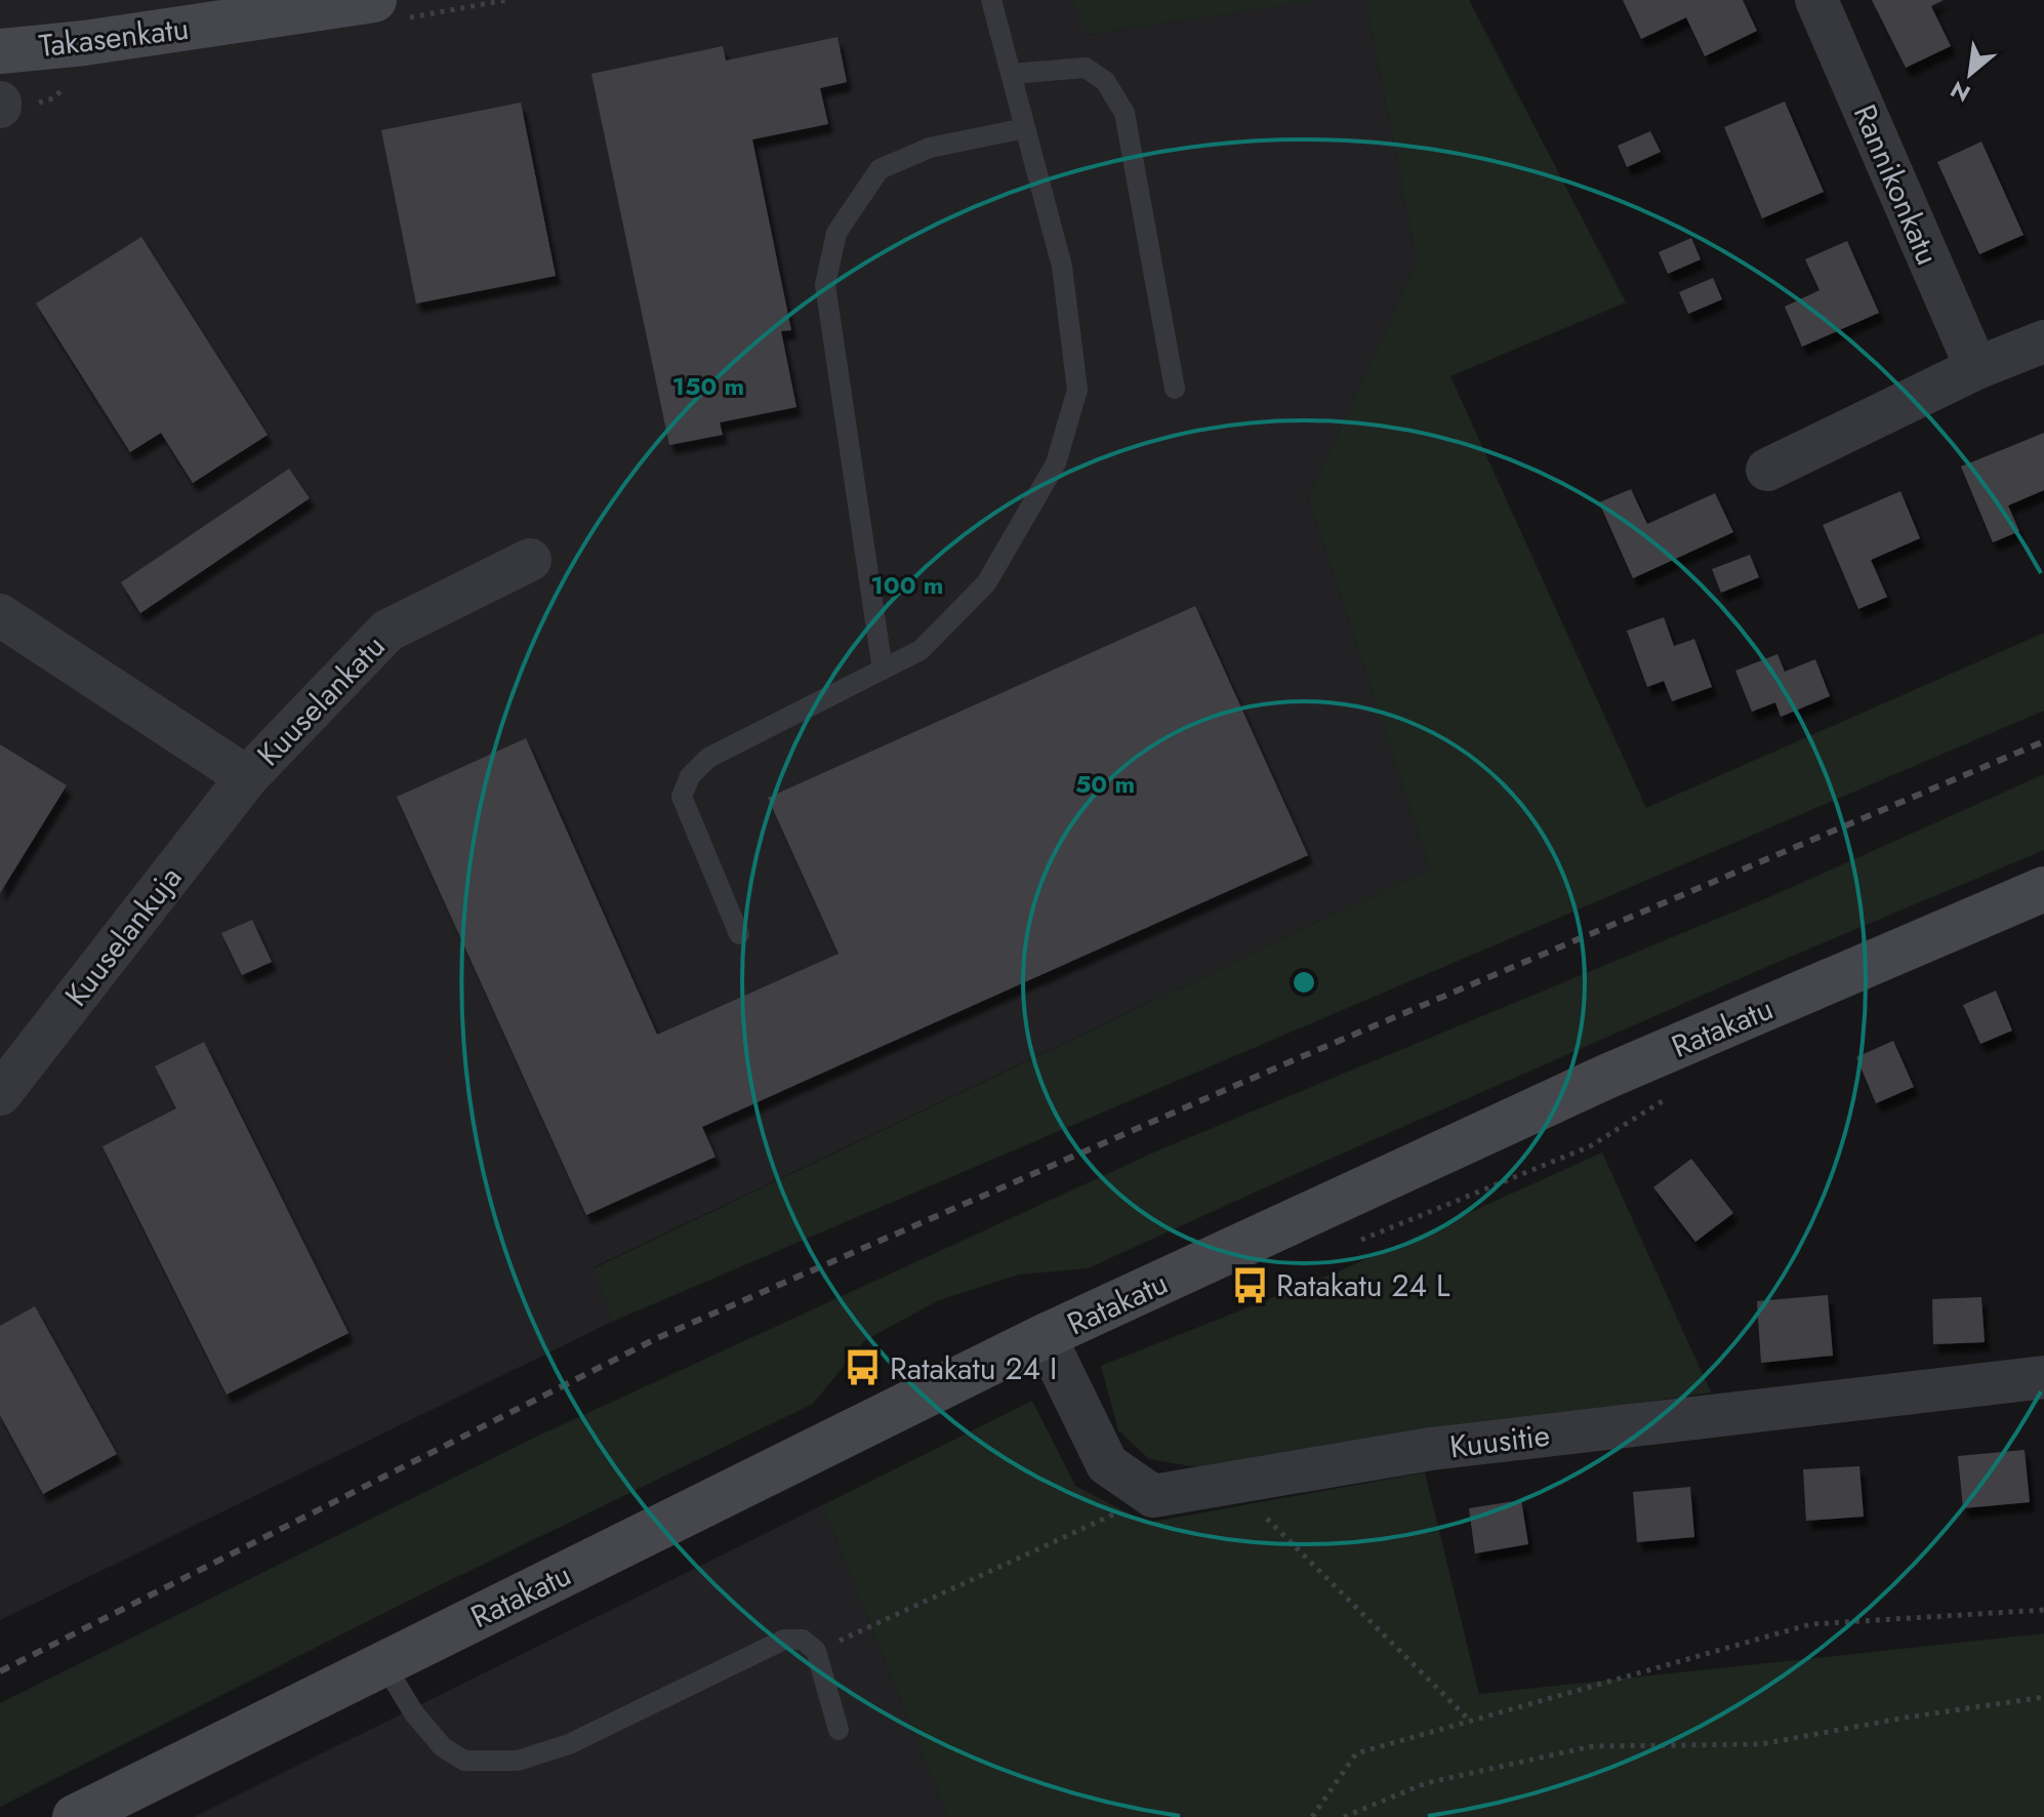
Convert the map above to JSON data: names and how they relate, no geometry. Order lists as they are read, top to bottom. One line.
{"streets":{"street":["Takasenkatu","Rannikonkatu","Kuuselankatu","Kuuselankuja","Ratakatu","Kuusitie"]},"crossings":[["Kuuselankatu","Kuuselankuja"]],"places":{"bus stop":["Ratakatu 24 L","Ratakatu 24 I"]},"north":"bottom left","rings":["150 m","100 m","50 m"]}
